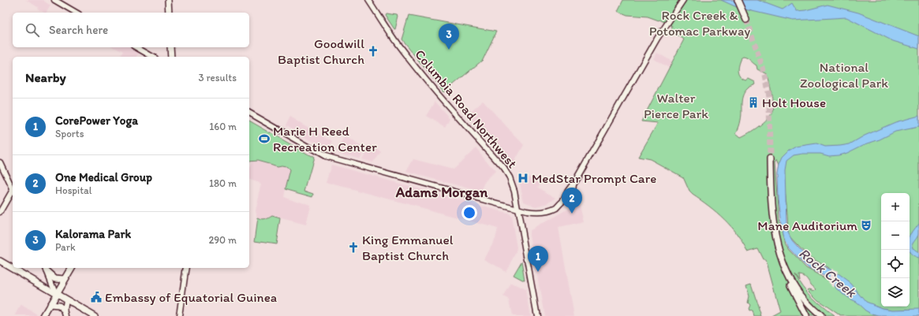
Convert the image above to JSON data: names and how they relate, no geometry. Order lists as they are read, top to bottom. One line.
{"streets":{"main road":["Columbia Road Northwest"]},"districts":["Adams Morgan"],"water":["Rock Creek"],"parks":["Rock Creek & Potomac Parkway","National Zoological Park","Walter Pierce Park"],"places":{"church":["Goodwill Baptist Church","King Emmanuel Baptist Church"],"building":["Holt House"],"sports":["Marie H Reed Recreation Center"],"hospital":["MedStar Prompt Care"],"theatre":["Mane Auditorium"],"public building":["Embassy of Equatorial Guinea"]},"page":{"search":"Search here","pins":["3","2","1"],"heading":["Nearby","3 results"],"list":[{"mark":"1","name":"CorePower Yoga","note":"Sports","value":"160 m"},{"mark":"2","name":"One Medical Group","note":"Hospital","value":"180 m"},{"mark":"3","name":"Kalorama Park","note":"Park","value":"290 m"}],"map_buttons":["+","−"]}}
